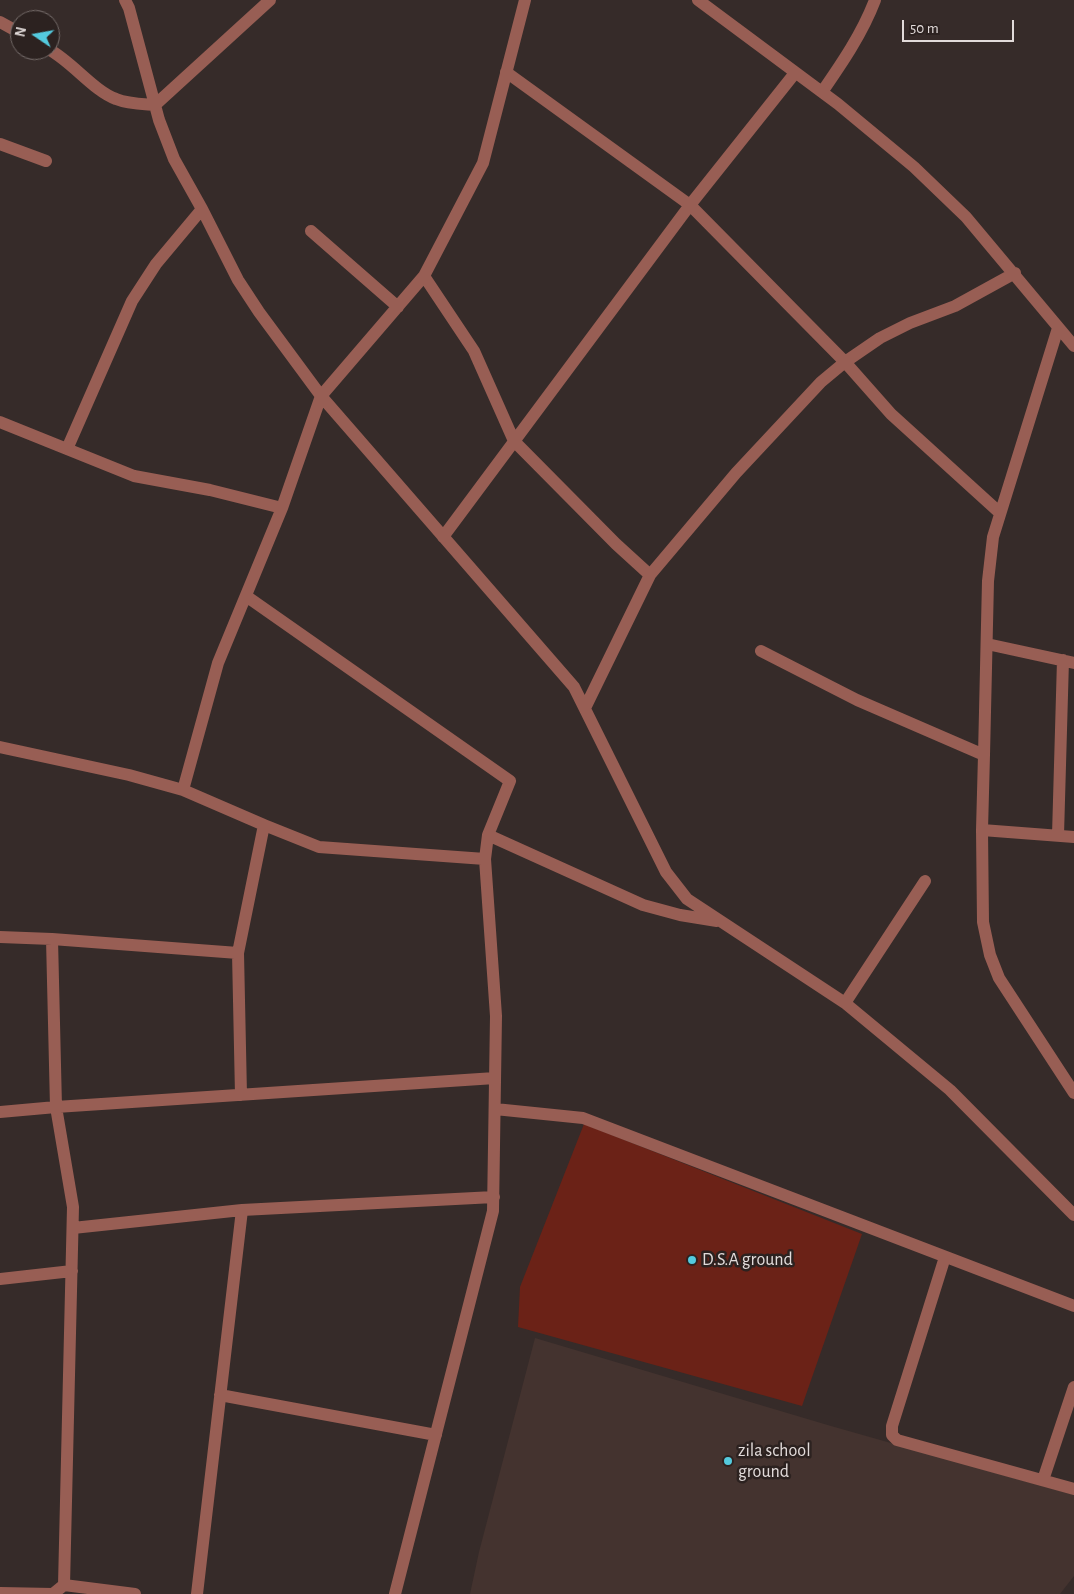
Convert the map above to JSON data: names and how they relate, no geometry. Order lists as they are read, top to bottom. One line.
{"places":["D.S.A ground","zila school ground"],"scale_bar":"50 m","north":"left"}
